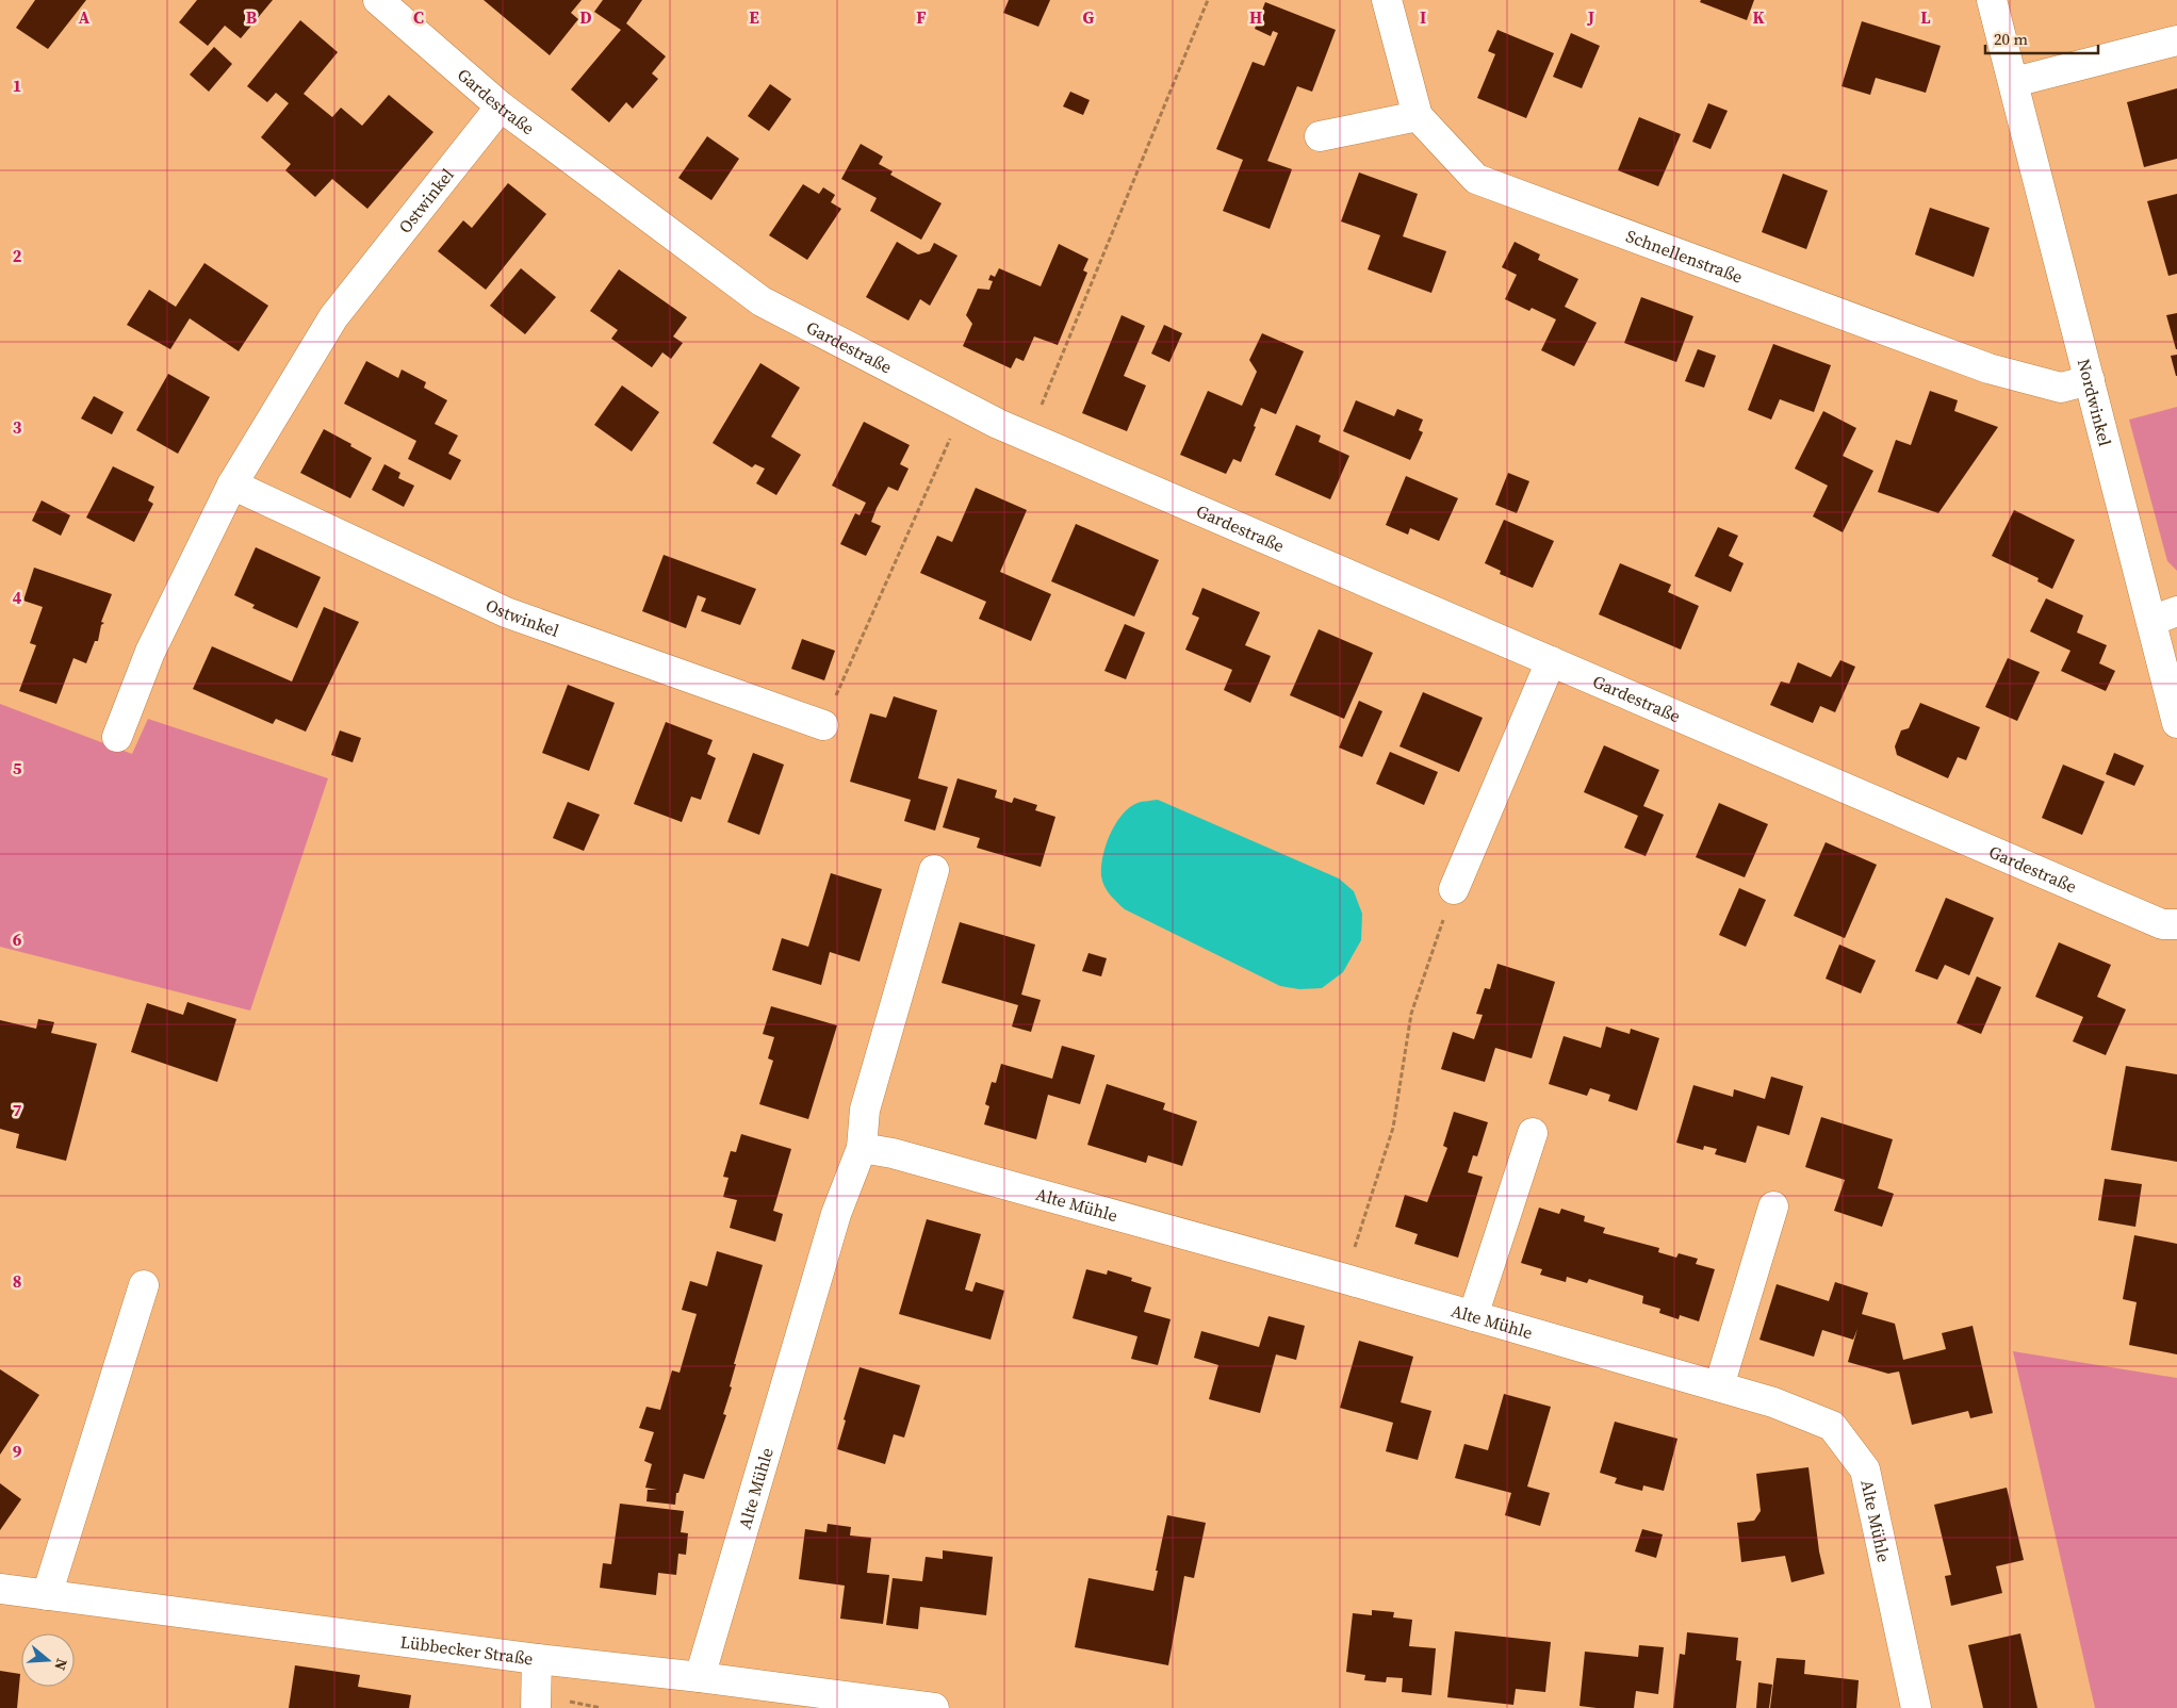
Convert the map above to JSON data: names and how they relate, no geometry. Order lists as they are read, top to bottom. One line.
{"streets":{"street":["Gardestraße","Ostwinkel","Schnellenstraße","Nordwinkel","Alte Mühle","Lübbecker Straße"]},"crossings":[["Gardestraße","Ostwinkel"],["Schnellenstraße","Nordwinkel"],["Alte Mühle","Lübbecker Straße"]],"scale_bar":"20 m","north":"right","grid":{"columns":["A","B","C","D","E","F","G","H","I","J","K","L"],"rows":["1","2","3","4","5","6","7","8","9"]}}
